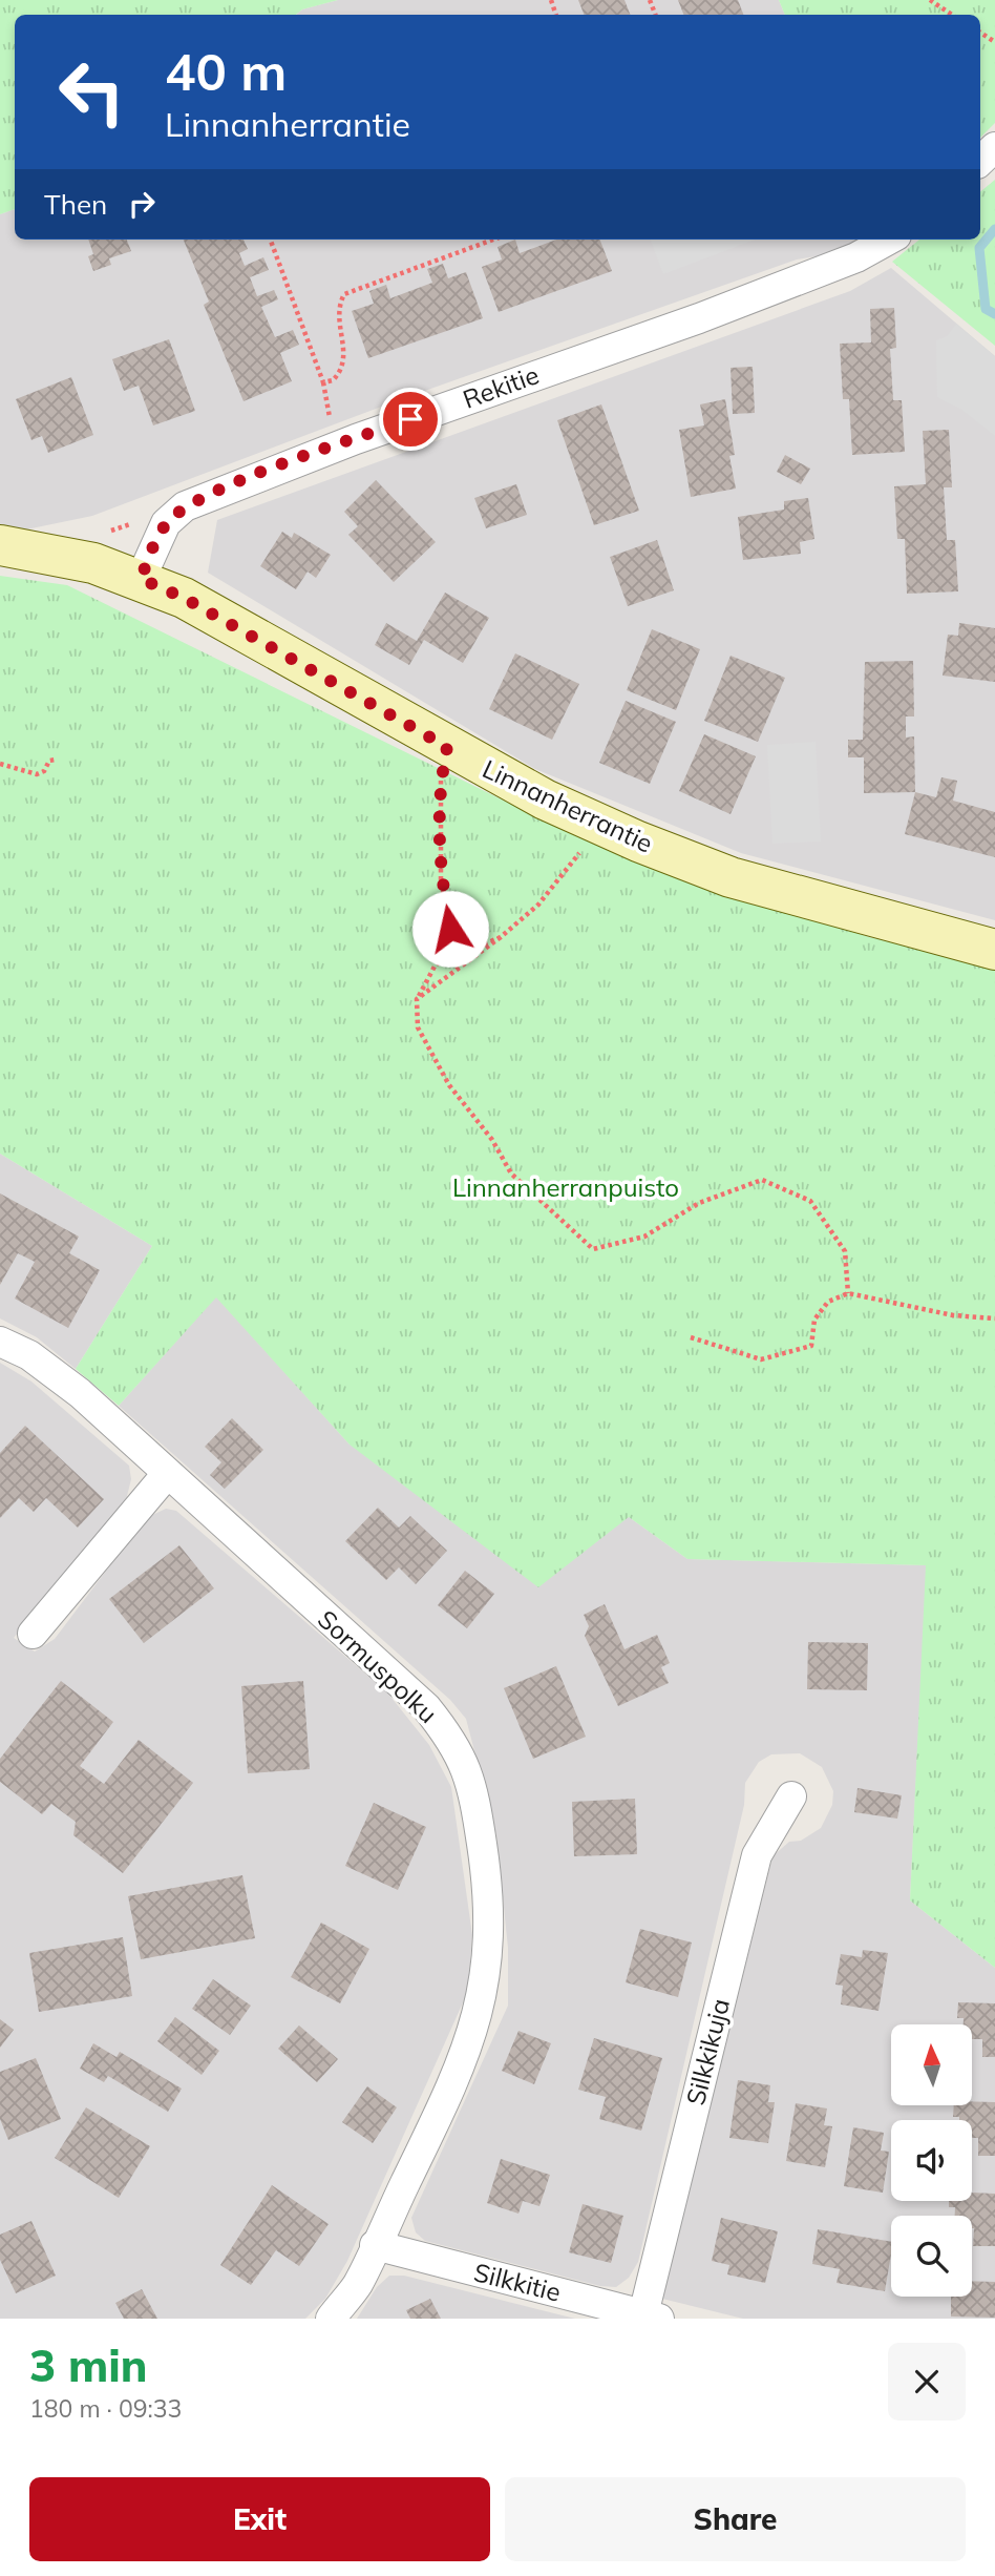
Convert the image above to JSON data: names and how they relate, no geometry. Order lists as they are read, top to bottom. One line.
{"streets":{"street":["Rekitie","Linnanherrantie","Sormuspolku","Silkkikuja","Silkkitie"]},"crossings":[["Rekitie","Linnanherrantie"],["Sormuspolku","Silkkitie"],["Silkkikuja","Silkkitie"]],"parks":["Linnanherranpuisto"],"north":"top","page":{"turn":["40 m","Linnanherrantie"],"then":"Then","heading":["3 min","180 m · 09:33"],"buttons":["Exit","Share"]}}
